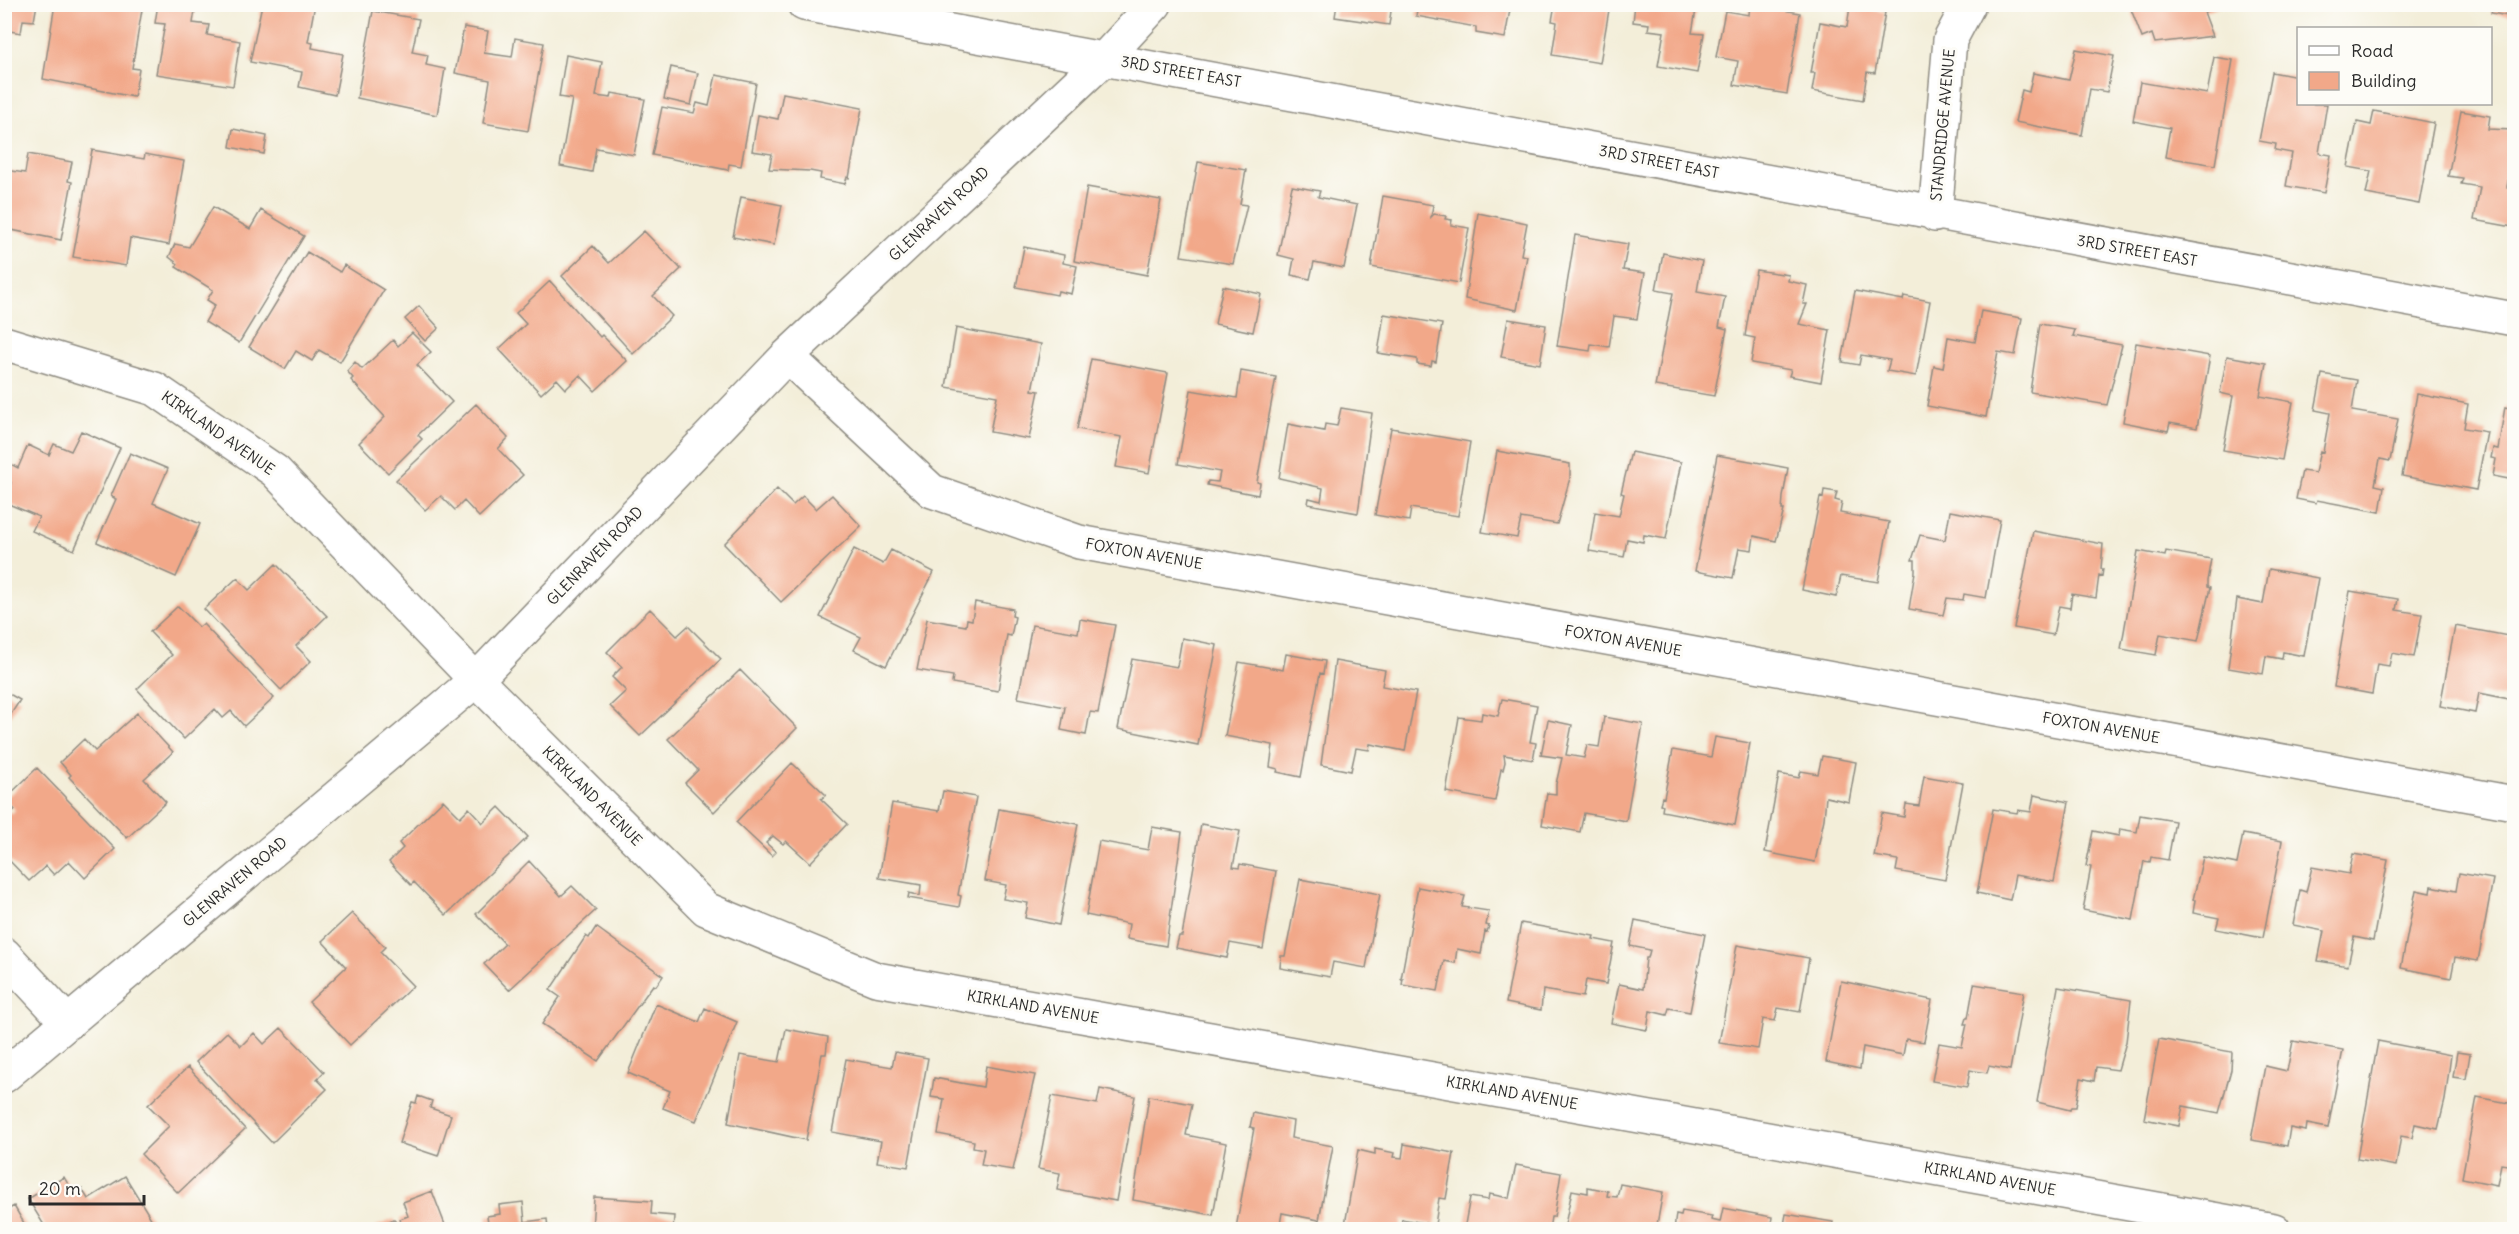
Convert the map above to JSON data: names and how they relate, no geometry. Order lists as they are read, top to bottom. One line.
{"streets":{"street":["3RD STREET EAST","STANDRIDGE AVENUE","GLENRAVEN ROAD","KIRKLAND AVENUE","FOXTON AVENUE"]},"crossings":[["3RD STREET EAST","STANDRIDGE AVENUE"],["3RD STREET EAST","GLENRAVEN ROAD"],["GLENRAVEN ROAD","KIRKLAND AVENUE"],["GLENRAVEN ROAD","FOXTON AVENUE"]],"legend":["Road","Building"],"scale_bar":"20 m"}
